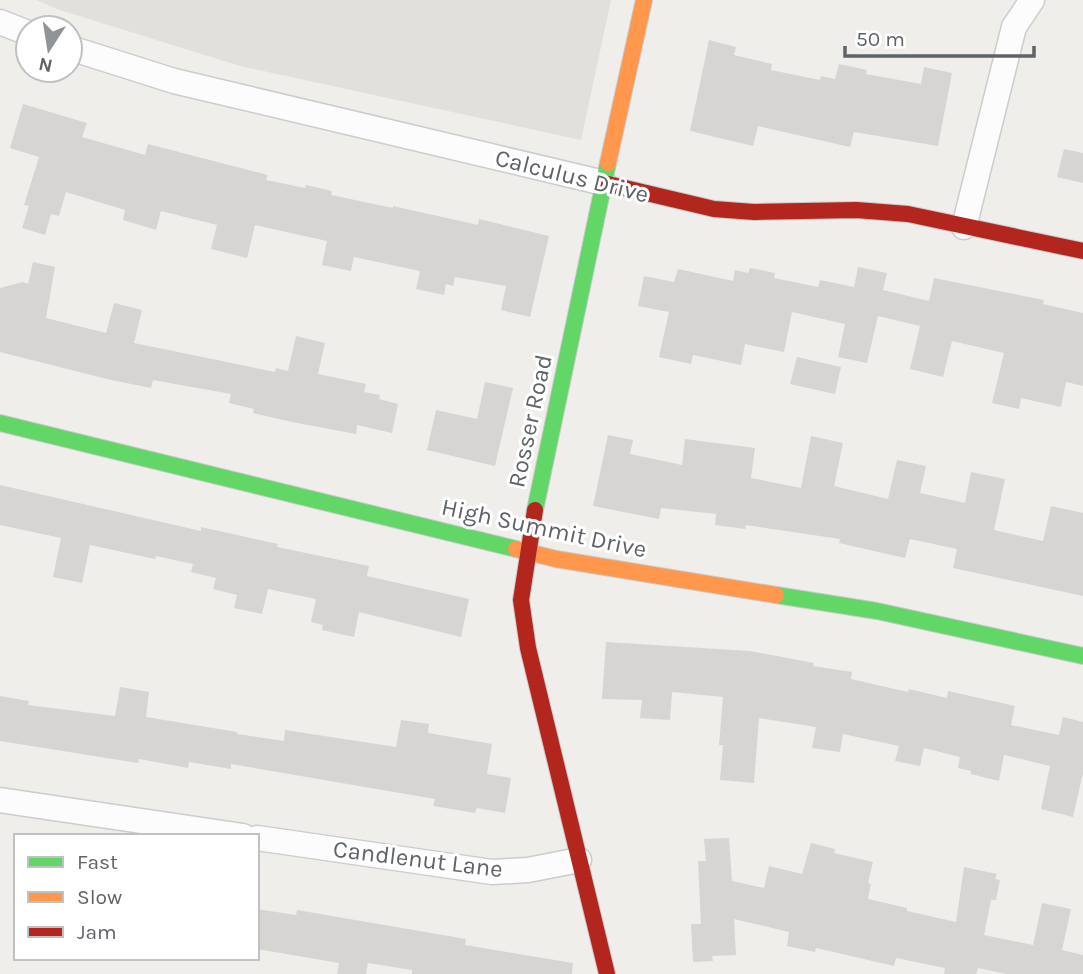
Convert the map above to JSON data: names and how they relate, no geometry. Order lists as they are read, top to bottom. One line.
{"streets":{"street":["Calculus Drive","Rosser Road","High Summit Drive","Candlenut Lane"]},"crossings":[["Calculus Drive","Rosser Road"],["Rosser Road","High Summit Drive"],["Rosser Road","Candlenut Lane"]],"legend":["Fast","Slow","Jam"],"scale_bar":"50 m","north":"bottom"}
